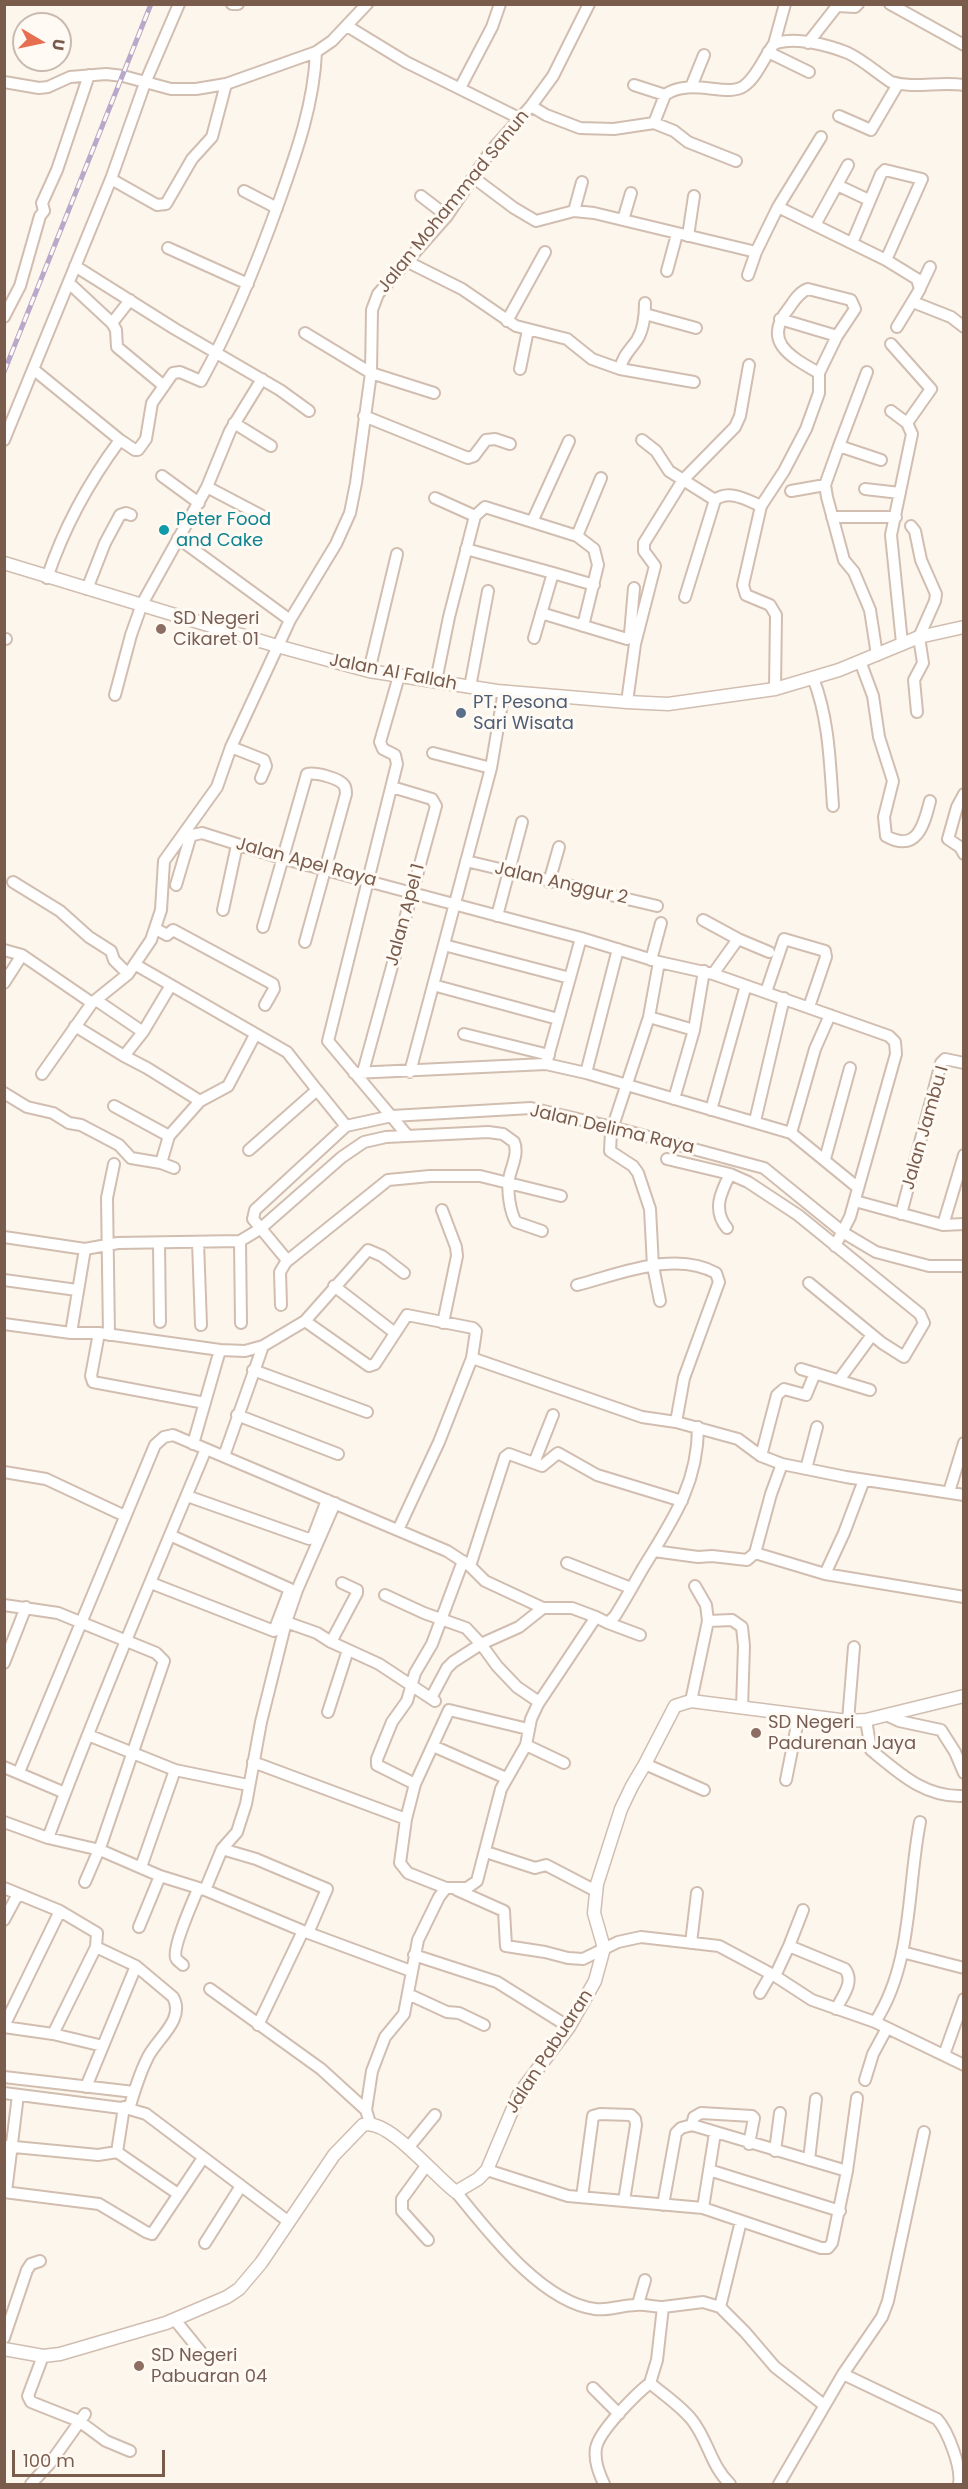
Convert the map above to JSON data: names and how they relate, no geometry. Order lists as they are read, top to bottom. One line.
{"streets":{"street":["Jalan Mohammad Sanun","Jalan Al Fallah","Jalan Apel Raya","Jalan Anggur 2","Jalan Apel 1","Jalan Jambu I","Jalan Delima Raya","Jalan Pabuaran"]},"crossings":[["Jalan Mohammad Sanun","Jalan Al Fallah"],["Jalan Apel Raya","Jalan Apel 1"],["Jalan Apel Raya","Jalan Delima Raya"]],"places":["Peter Food and Cake","SD Negeri Cikaret 01","PT. Pesona Sari Wisata","SD Negeri Padurenan Jaya","SD Negeri Pabuaran 04"],"scale_bar":"100 m","north":"right"}
